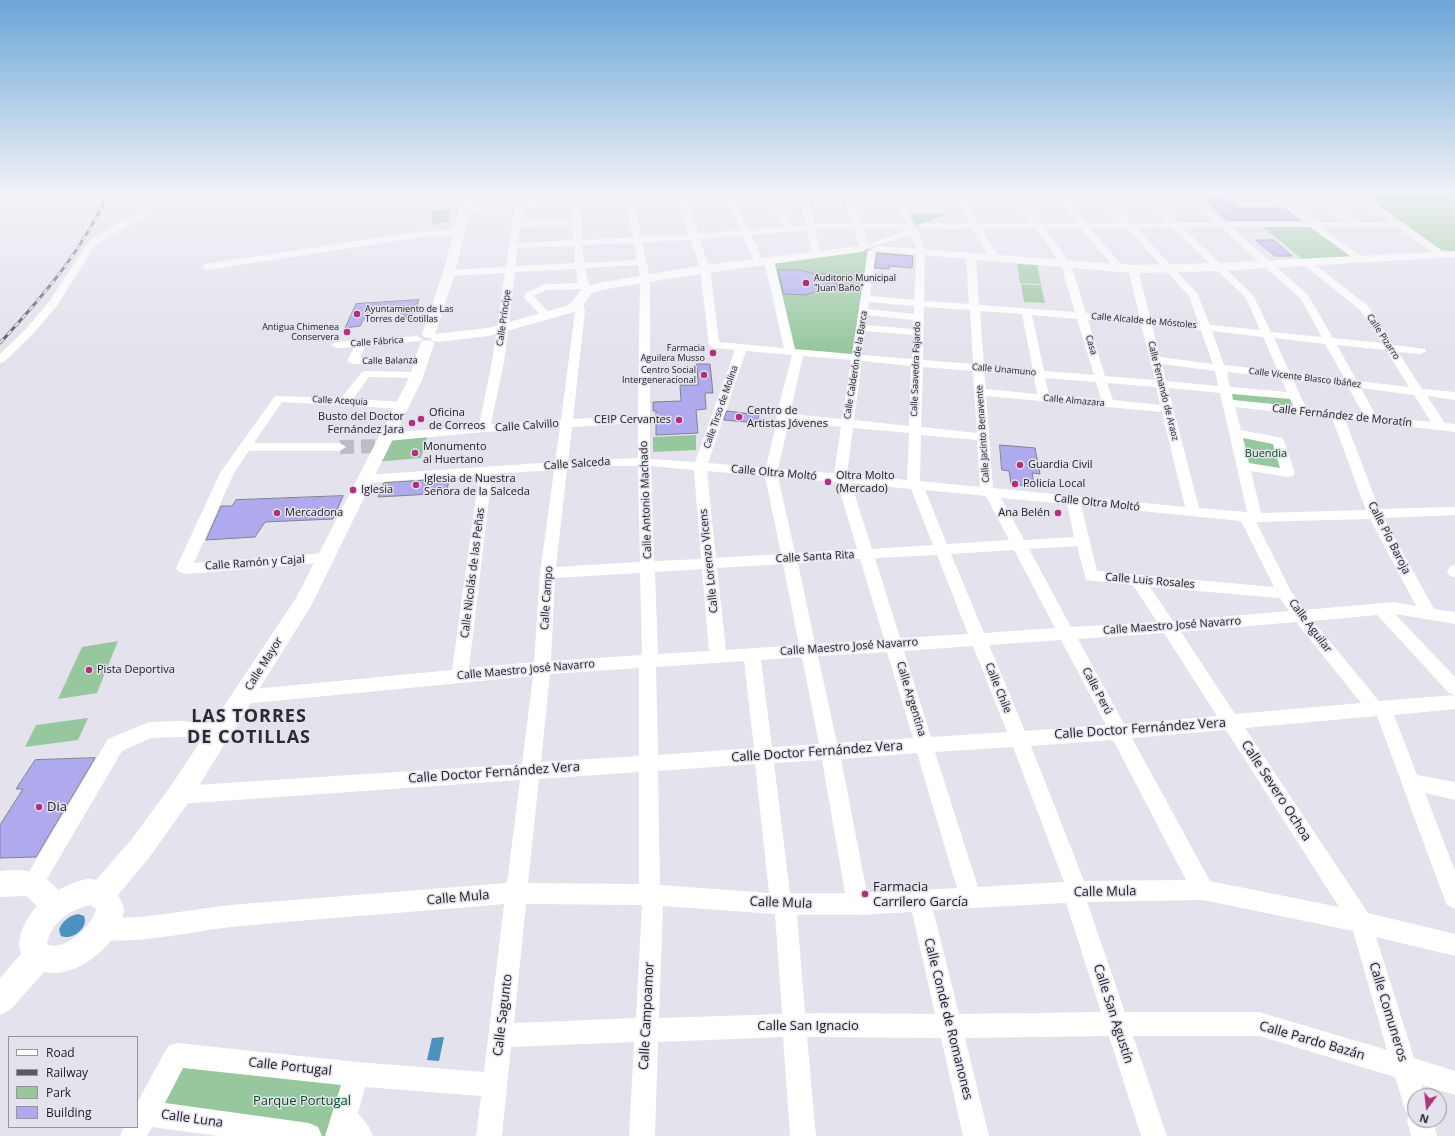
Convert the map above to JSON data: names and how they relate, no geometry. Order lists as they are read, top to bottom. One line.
{"streets":{"main road":["Calle Mayor"],"street":["Calle Príncipe","Calle Alcalde de Móstoles","Calle Pizarro","Calle Fábrica","Casa","Calle Balanza","Calle Calderón de la Barca","Calle Saavedra Fajardo","Calle Unamuno","Calle Vicente Blasco Ibáñez","Calle Fernando de Araoz","Calle Acequia","Calle Almazara","Calle Tirso de Molina","Calle Fernández de Moratín","Calle Calvillo","Calle Jacinto Benavente","Calle Salceda","Calle Oltra Moltó","Calle Antonio Machado","Calle Pío Baroja","Calle Santa Rita","Calle Lorenzo Vicens","Calle Ramón y Cajal","Calle Nicolás de las Peñas","Calle Luis Rosales","Calle Campo","Calle Maestro José Navarro","Calle Aguilar","Calle Chile","Calle Perú","Calle Argentina","Calle Doctor Fernández Vera","Calle Severo Ochoa","Calle Mula","Calle Comuneros","Calle San Agustín","Calle Sagunto","Calle Campoamor","Calle Conde de Romanones","Calle San Ignacio","Calle Pardo Bazán","Calle Portugal","Calle Luna"]},"crossings":[["Calle Príncipe","Calle Calvillo"],["Calle Alcalde de Móstoles","Calle Pizarro"],["Calle Alcalde de Móstoles","Casa"],["Calle Alcalde de Móstoles","Calle Calderón de la Barca"],["Calle Alcalde de Móstoles","Calle Saavedra Fajardo"],["Calle Alcalde de Móstoles","Calle Fernando de Araoz"],["Calle Alcalde de Móstoles","Calle Jacinto Benavente"],["Calle Alcalde de Móstoles","Calle Aguilar"],["Calle Pizarro","Calle Vicente Blasco Ibáñez"],["Calle Pizarro","Calle Fernández de Moratín"],["Calle Fábrica","Calle Balanza"],["Calle Fábrica","Calle Mayor"],["Casa","Calle Unamuno"],["Casa","Calle Almazara"],["Calle Balanza","Calle Mayor"],["Calle Calderón de la Barca","Calle Unamuno"],["Calle Calderón de la Barca","Calle Oltra Moltó"],["Calle Calderón de la Barca","Calle Argentina"],["Calle Saavedra Fajardo","Calle Unamuno"],["Calle Saavedra Fajardo","Calle Oltra Moltó"],["Calle Saavedra Fajardo","Calle Chile"],["Calle Unamuno","Calle Fernando de Araoz"],["Calle Unamuno","Calle Tirso de Molina"],["Calle Unamuno","Calle Jacinto Benavente"],["Calle Unamuno","Calle Aguilar"],["Calle Vicente Blasco Ibáñez","Calle Fernando de Araoz"],["Calle Vicente Blasco Ibáñez","Calle Aguilar"],["Calle Fernando de Araoz","Calle Almazara"],["Calle Fernando de Araoz","Calle Oltra Moltó"],["Calle Acequia","Calle Ramón y Cajal"],["Calle Acequia","Calle Mayor"],["Calle Almazara","Calle Jacinto Benavente"],["Calle Tirso de Molina","Calle Oltra Moltó"],["Calle Tirso de Molina","Calle Lorenzo Vicens"],["Calle Fernández de Moratín","Calle Pío Baroja"],["Calle Fernández de Moratín","Calle Aguilar"],["Calle Calvillo","Calle Antonio Machado"],["Calle Calvillo","Calle Campo"],["Calle Calvillo","Calle Mayor"],["Calle Jacinto Benavente","Calle Oltra Moltó"],["Calle Jacinto Benavente","Calle Perú"],["Calle Salceda","Calle Oltra Moltó"],["Calle Salceda","Calle Antonio Machado"],["Calle Salceda","Calle Nicolás de las Peñas"],["Calle Salceda","Calle Campo"],["Calle Salceda","Calle Mayor"],["Calle Oltra Moltó","Calle Antonio Machado"],["Calle Oltra Moltó","Calle Pío Baroja"],["Calle Oltra Moltó","Calle Lorenzo Vicens"],["Calle Oltra Moltó","Calle Luis Rosales"],["Calle Oltra Moltó","Calle Aguilar"],["Calle Oltra Moltó","Calle Chile"],["Calle Oltra Moltó","Calle Perú"],["Calle Oltra Moltó","Calle Argentina"],["Calle Antonio Machado","Calle Santa Rita"],["Calle Antonio Machado","Calle Maestro José Navarro"],["Calle Antonio Machado","Calle Doctor Fernández Vera"],["Calle Antonio Machado","Calle Mula"],["Calle Antonio Machado","Calle Campoamor"],["Calle Pío Baroja","Calle Maestro José Navarro"],["Calle Santa Rita","Calle Lorenzo Vicens"],["Calle Santa Rita","Calle Luis Rosales"],["Calle Santa Rita","Calle Campo"],["Calle Santa Rita","Calle Chile"],["Calle Santa Rita","Calle Perú"],["Calle Santa Rita","Calle Argentina"],["Calle Lorenzo Vicens","Calle Maestro José Navarro"],["Calle Ramón y Cajal","Calle Mayor"],["Calle Nicolás de las Peñas","Calle Maestro José Navarro"],["Calle Luis Rosales","Calle Aguilar"],["Calle Luis Rosales","Calle Severo Ochoa"],["Calle Campo","Calle Maestro José Navarro"],["Calle Campo","Calle Doctor Fernández Vera"],["Calle Campo","Calle Mula"],["Calle Campo","Calle Sagunto"],["Calle Maestro José Navarro","Calle Aguilar"],["Calle Maestro José Navarro","Calle Mayor"],["Calle Maestro José Navarro","Calle Chile"],["Calle Maestro José Navarro","Calle Perú"],["Calle Maestro José Navarro","Calle Argentina"],["Calle Maestro José Navarro","Calle Severo Ochoa"],["Calle Aguilar","Calle Doctor Fernández Vera"],["Calle Mayor","Calle Doctor Fernández Vera"],["Calle Mayor","Calle Mula"],["Calle Chile","Calle Doctor Fernández Vera"],["Calle Chile","Calle Mula"],["Calle Chile","Calle San Agustín"],["Calle Perú","Calle Doctor Fernández Vera"],["Calle Perú","Calle Mula"],["Calle Argentina","Calle Doctor Fernández Vera"],["Calle Argentina","Calle Mula"],["Calle Doctor Fernández Vera","Calle Severo Ochoa"],["Calle Severo Ochoa","Calle Mula"],["Calle Severo Ochoa","Calle Comuneros"],["Calle Mula","Calle Comuneros"],["Calle Mula","Calle San Agustín"],["Calle Mula","Calle Sagunto"],["Calle Mula","Calle Campoamor"],["Calle Mula","Calle Conde de Romanones"],["Calle Comuneros","Calle Pardo Bazán"],["Calle San Agustín","Calle San Ignacio"],["Calle San Agustín","Calle Pardo Bazán"],["Calle Sagunto","Calle San Ignacio"],["Calle Sagunto","Calle Portugal"],["Calle Campoamor","Calle San Ignacio"],["Calle Conde de Romanones","Calle San Ignacio"],["Calle San Ignacio","Calle Pardo Bazán"],["Calle Portugal","Calle Luna"]],"districts":["LAS TORRES DE COTILLAS"],"parks":["Buendia","Parque Portugal"],"places":["Auditorio Municipal \"Juan Baño\"","Ayuntamiento de Las Torres de Cotillas","Antigua Chimenea Conservera","Farmacia Aguilera Musso","Centro Social Intergeneracional","Centro de Artistas Jóvenes","Oficina de Correos","CEIP Cervantes","Busto del Doctor Fernández Jara","Monumento al Huertano","Guardia Civil","Oltra Molto (Mercado)","Policía Local","Iglesia de Nuestra Señora de la Salceda","Iglesia","Mercadona","Ana Belén","Pista Deportiva","Dia","Farmacia Carrilero García"],"legend":["Road","Railway","Park","Building"],"north":"bottom"}
